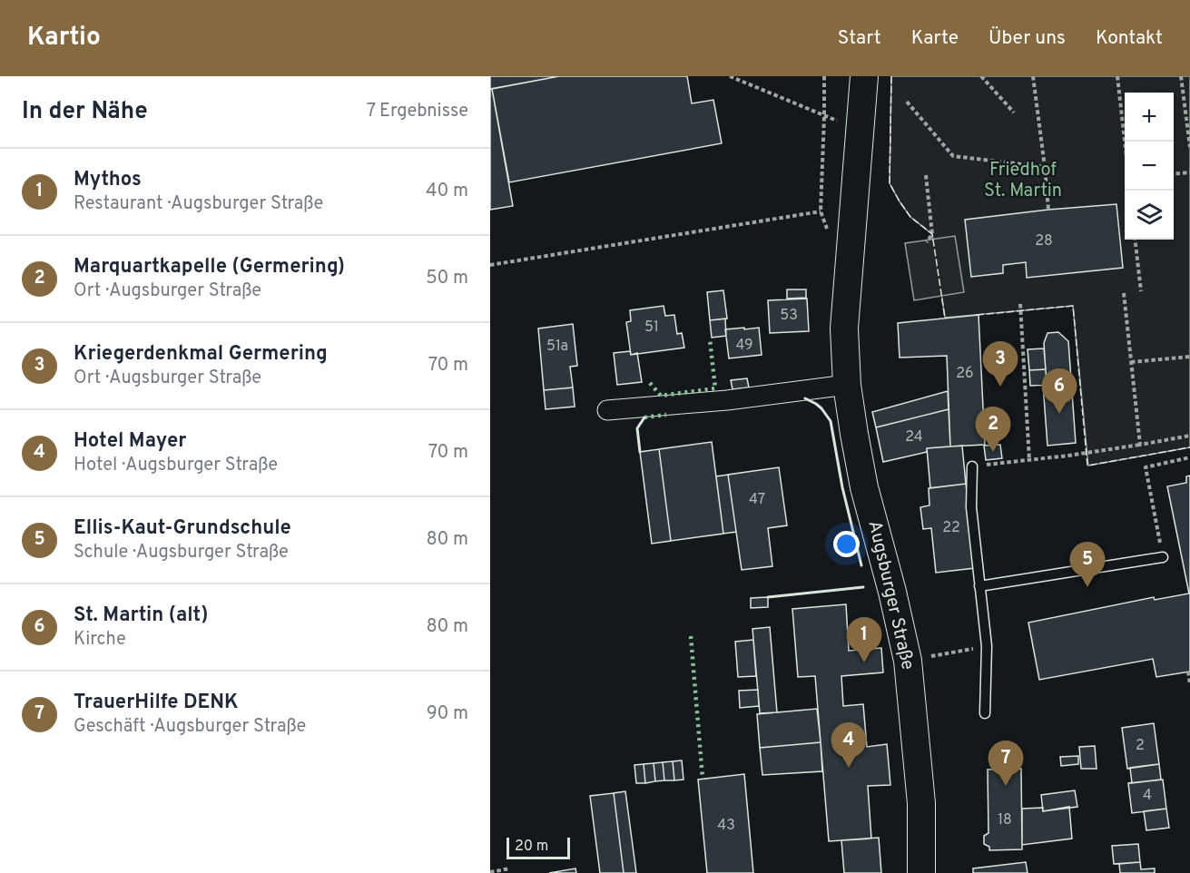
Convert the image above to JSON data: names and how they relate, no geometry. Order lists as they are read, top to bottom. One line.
{"streets":{"street":["Augsburger Straße"]},"parks":["Friedhof St. Martin"],"house_numbers":["28","53","51","49","51a","26","24","47","22","2","4","18","43"],"scale_bar":"20 m","page":{"header":"Kartio","nav":["Start","Karte","Über uns","Kontakt"],"heading":["In der Nähe","7 Ergebnisse"],"map_buttons":["+","−"],"list":[{"mark":"1","name":"Mythos","note":"Restaurant · Augsburger Straße","value":"40 m"},{"mark":"2","name":"Marquartkapelle (Germering)","note":"Ort · Augsburger Straße","value":"50 m"},{"mark":"3","name":"Kriegerdenkmal Germering","note":"Ort · Augsburger Straße","value":"70 m"},{"mark":"4","name":"Hotel Mayer","note":"Hotel · Augsburger Straße","value":"70 m"},{"mark":"5","name":"Ellis-Kaut-Grundschule","note":"Schule · Augsburger Straße","value":"80 m"},{"mark":"6","name":"St. Martin (alt)","note":"Kirche","value":"80 m"},{"mark":"7","name":"TrauerHilfe DENK","note":"Geschäft · Augsburger Straße","value":"90 m"}],"pins":["3","6","2","5","1","4","7"],"scale":"20 m"}}
